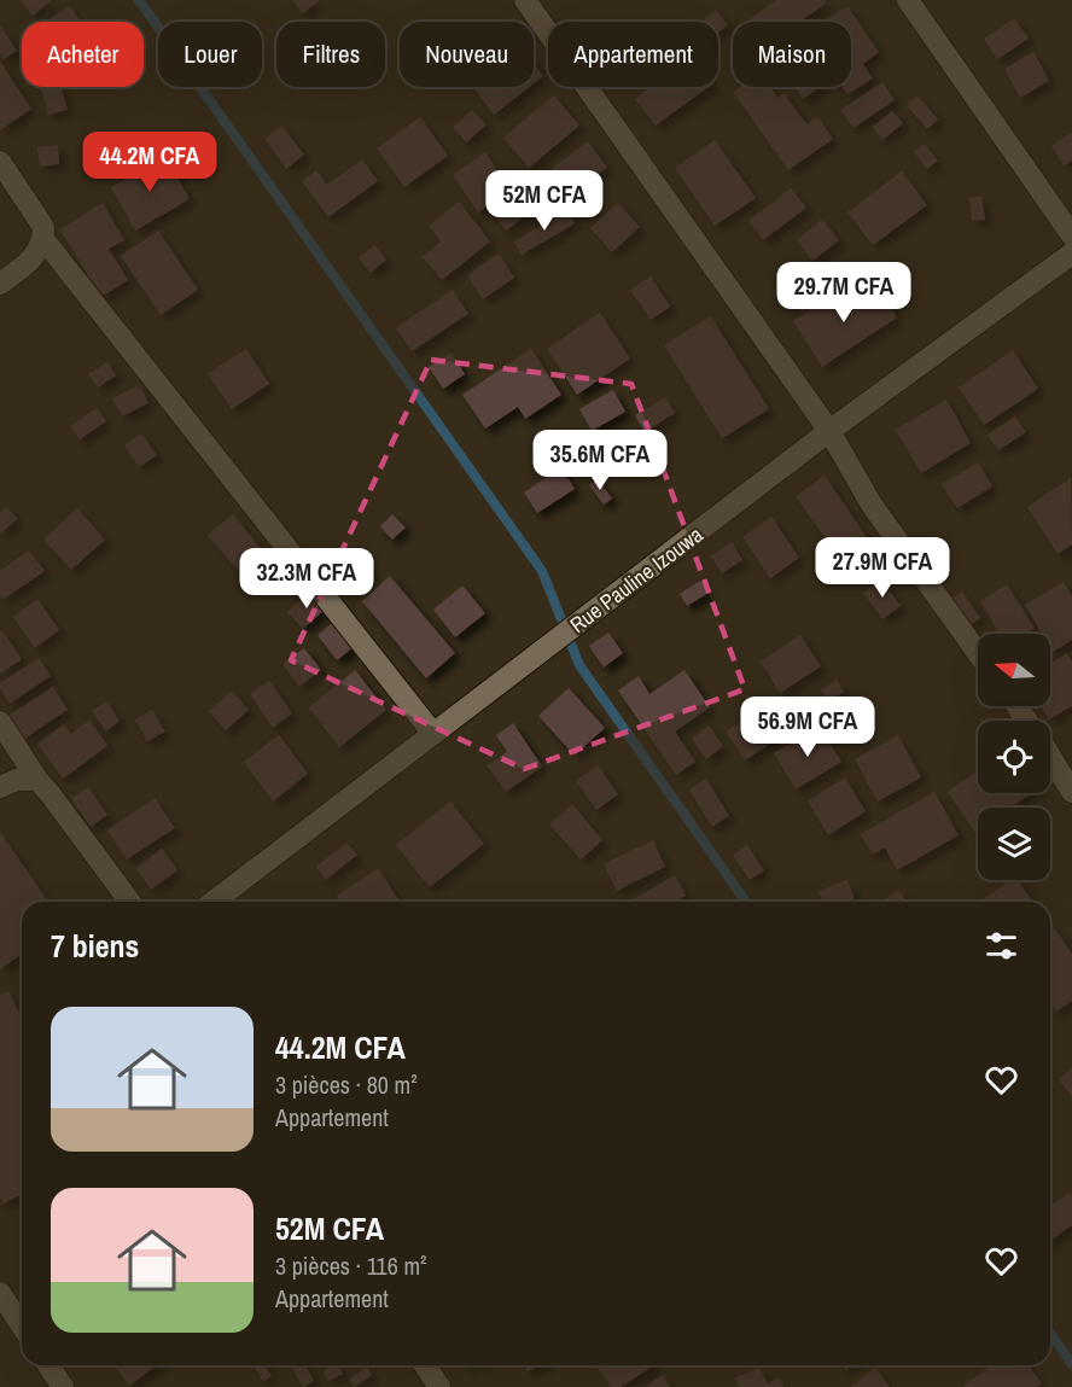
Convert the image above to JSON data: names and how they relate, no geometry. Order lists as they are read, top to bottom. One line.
{"streets":{"street":["Rue Pauline Izouwa"]},"north":"left","page":{"chip":["Acheter","Louer","Filtres","Nouveau","Appartement","Maison"],"price":["44.2M CFA","52M CFA","29.7M CFA","35.6M CFA","27.9M CFA","32.3M CFA","56.9M CFA"],"heading":"7 biens","list":[{"name":"44.2M CFA","note":"3 pièces · 80 m² · Appartement"},{"name":"52M CFA","note":"3 pièces · 116 m² · Appartement"}]}}
